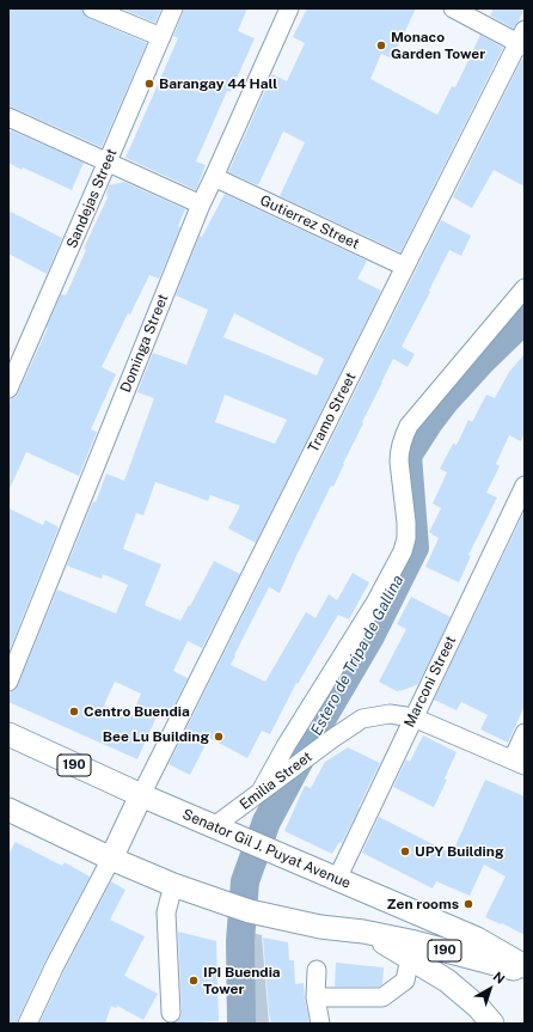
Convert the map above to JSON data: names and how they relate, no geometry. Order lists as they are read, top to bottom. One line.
{"streets":{"main road":["190","Senator Gil J. Puyat Avenue"],"street":["Sandejas Street","Gutierrez Street","Dominga Street","Tramo Street","Marconi Street","Emilia Street"]},"crossings":[["Gutierrez Street","Dominga Street"],["Gutierrez Street","Tramo Street"],["Tramo Street","Senator Gil J. Puyat Avenue"],["Marconi Street","Emilia Street"],["Marconi Street","Senator Gil J. Puyat Avenue"],["Emilia Street","Senator Gil J. Puyat Avenue"]],"water":["Estero de Tripa de Gallina"],"places":["Monaco Garden Tower","Barangay 44 Hall","Centro Buendia","Bee Lu Building","UPY Building","Zen rooms","IPI Buendia Tower"],"north":"top right"}
